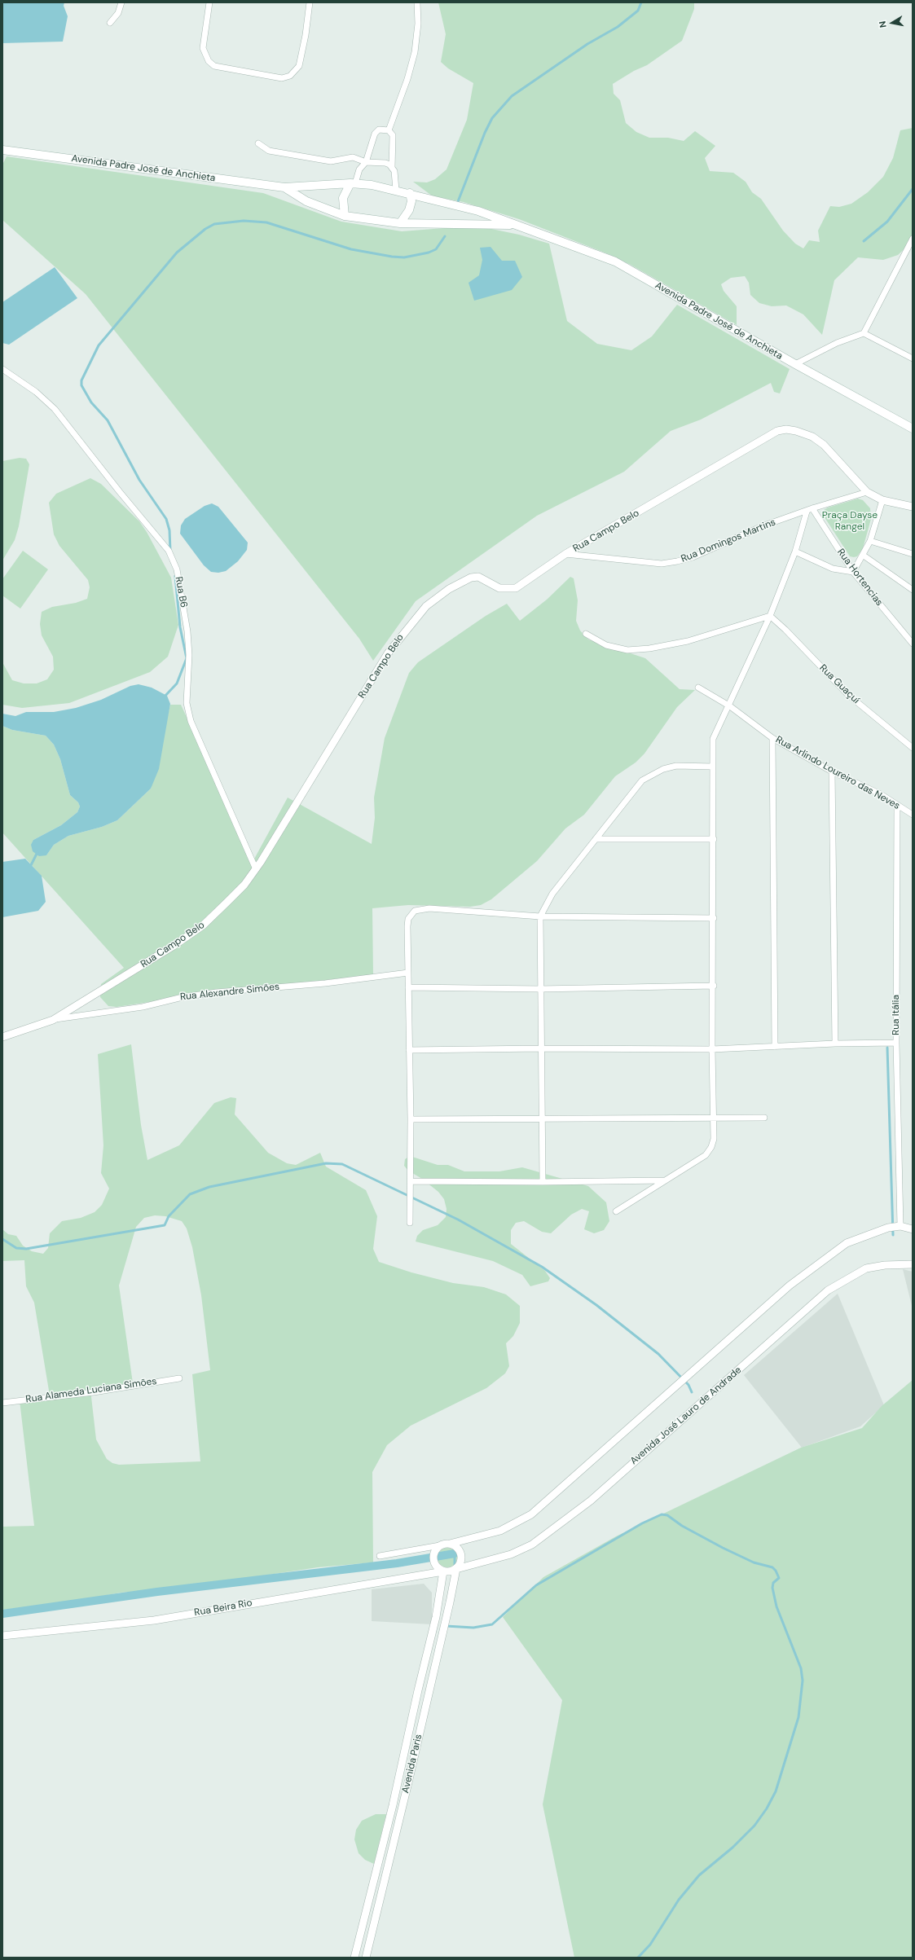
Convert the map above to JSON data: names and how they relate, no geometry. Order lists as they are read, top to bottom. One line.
{"streets":{"main road":["Avenida Padre José de Anchieta"],"street":["Rua Campo Belo","Rua Domingos Martins","Rua Hortencias","Rua B6","Rua Guaçuí","Rua Arlindo Loureiro das Neves","Rua Alexandre Simões","Rua Itália","Rua Alameda Luciana Simões","Avenida José Lauro de Andrade","Rua Beira Rio","Avenida Paris"]},"crossings":[["Rua Campo Belo","Rua Domingos Martins"],["Rua Campo Belo","Rua B6"],["Rua Campo Belo","Rua Alexandre Simões"],["Rua Domingos Martins","Rua Hortencias"],["Rua Arlindo Loureiro das Neves","Rua Itália"],["Avenida José Lauro de Andrade","Rua Beira Rio"],["Avenida José Lauro de Andrade","Avenida Paris"],["Rua Beira Rio","Avenida Paris"]],"parks":["Praça Dayse Rangel"],"north":"left"}
